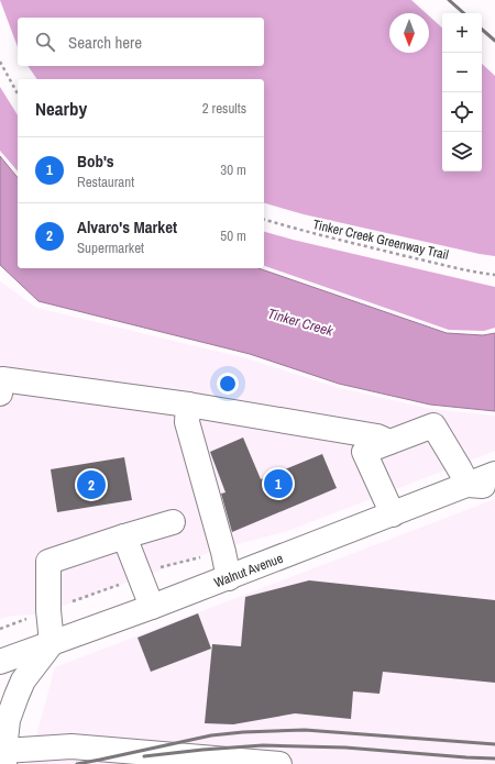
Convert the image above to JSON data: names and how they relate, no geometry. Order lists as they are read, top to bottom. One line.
{"streets":{"street":["Walnut Avenue"],"path":["Tinker Creek Greenway Trail"]},"water":["Tinker Creek"],"north":"bottom","page":{"map_buttons":["+","−"],"search":"Search here","heading":["Nearby","2 results"],"list":[{"mark":"1","name":"Bob's","note":"Restaurant","value":"30 m"},{"mark":"2","name":"Alvaro's Market","note":"Supermarket","value":"50 m"}],"pins":["1","2"]}}
